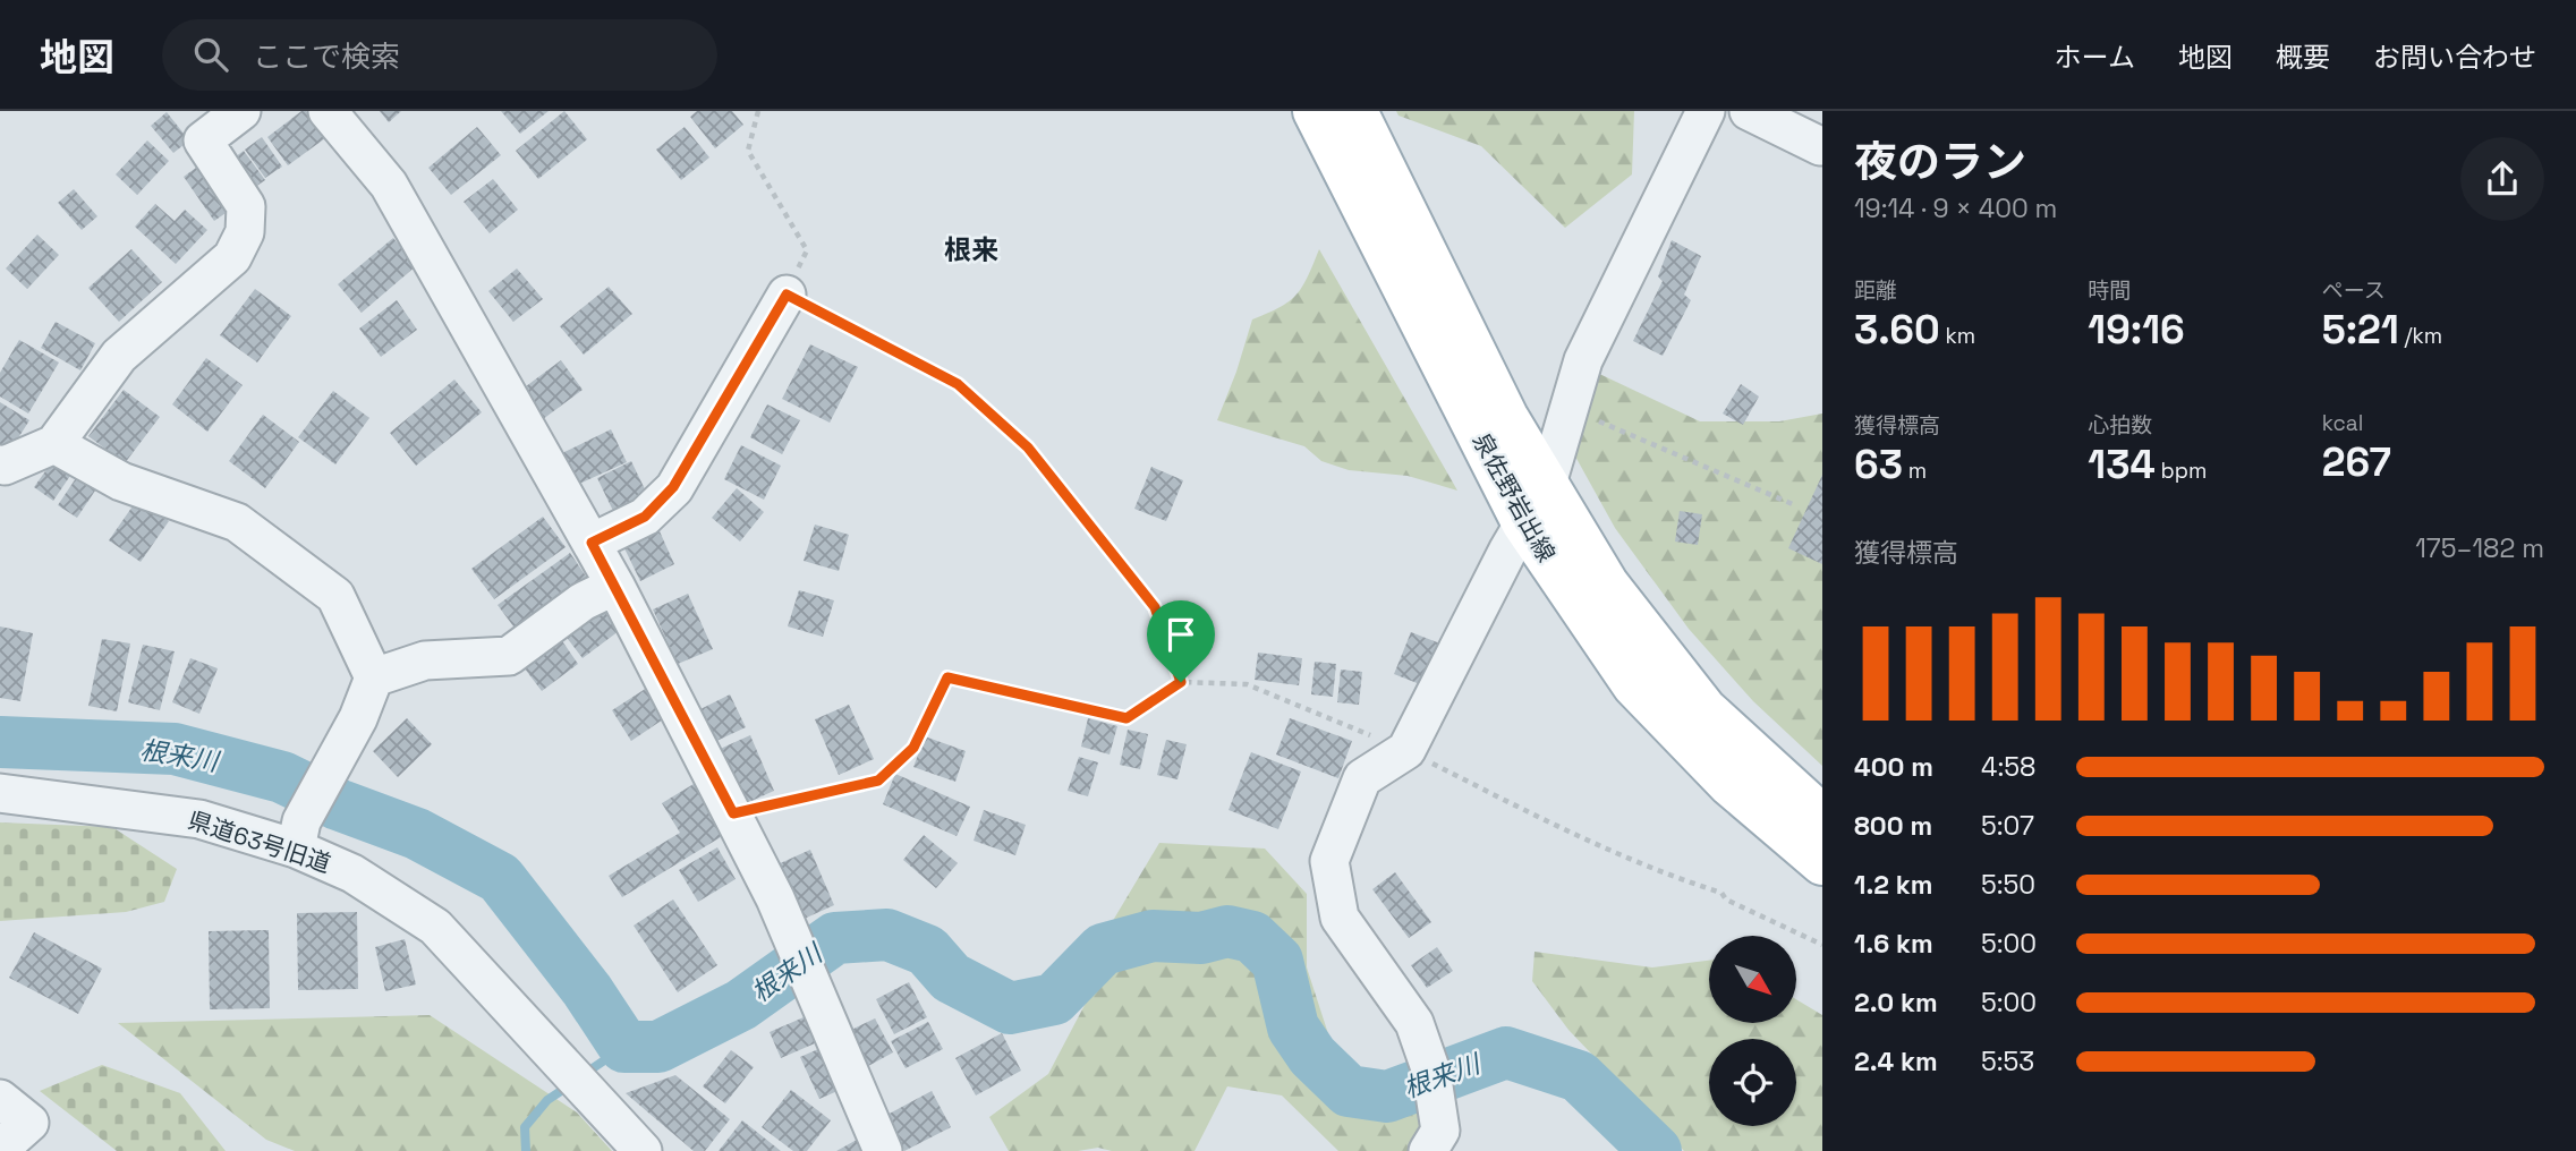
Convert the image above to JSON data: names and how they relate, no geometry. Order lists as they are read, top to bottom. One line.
{"streets":{"main road":["泉佐野岩出線"],"street":["県道63号旧道"]},"districts":["根来"],"water":["根来川"],"north":"bottom right","page":{"header":"地図","search":"ここで検索","nav":["ホーム","地図","概要","お問い合わせ"],"heading":["夜のラン","19:14 · 9 × 400 m"],"stats":[["距離","3.60 km"],["時間","19:16"],["ペース","5:21 /km"],["獲得標高","63 m"],["心拍数","134 bpm"],["kcal","267"]],"chart":["獲得標高","175–182 m"],"list":[{"name":"400 m","note":"4:58"},{"name":"800 m","note":"5:07"},{"name":"1.2 km","note":"5:50"},{"name":"1.6 km","note":"5:00"},{"name":"2.0 km","note":"5:00"},{"name":"2.4 km","note":"5:53"}]}}
